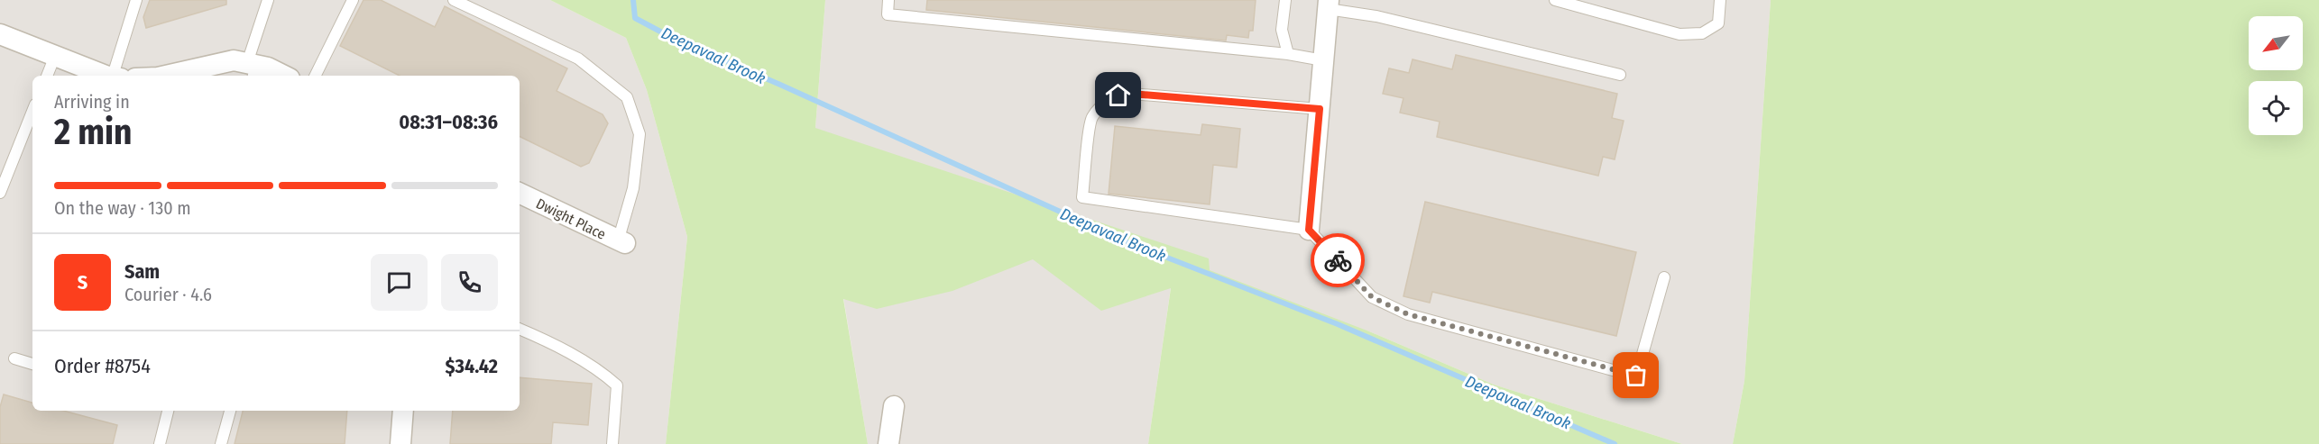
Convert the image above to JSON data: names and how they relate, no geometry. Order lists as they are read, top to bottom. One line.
{"streets":{"street":["Dwight Place"]},"water":["Deepavaal Brook"],"north":"bottom left","page":{"heading":["2 min","Arriving in","08:31–08:36"],"panel":["Sam","Courier · 4.6","Order #8754","$34.42"],"bar":"On the way · 130 m","round":"S"}}
